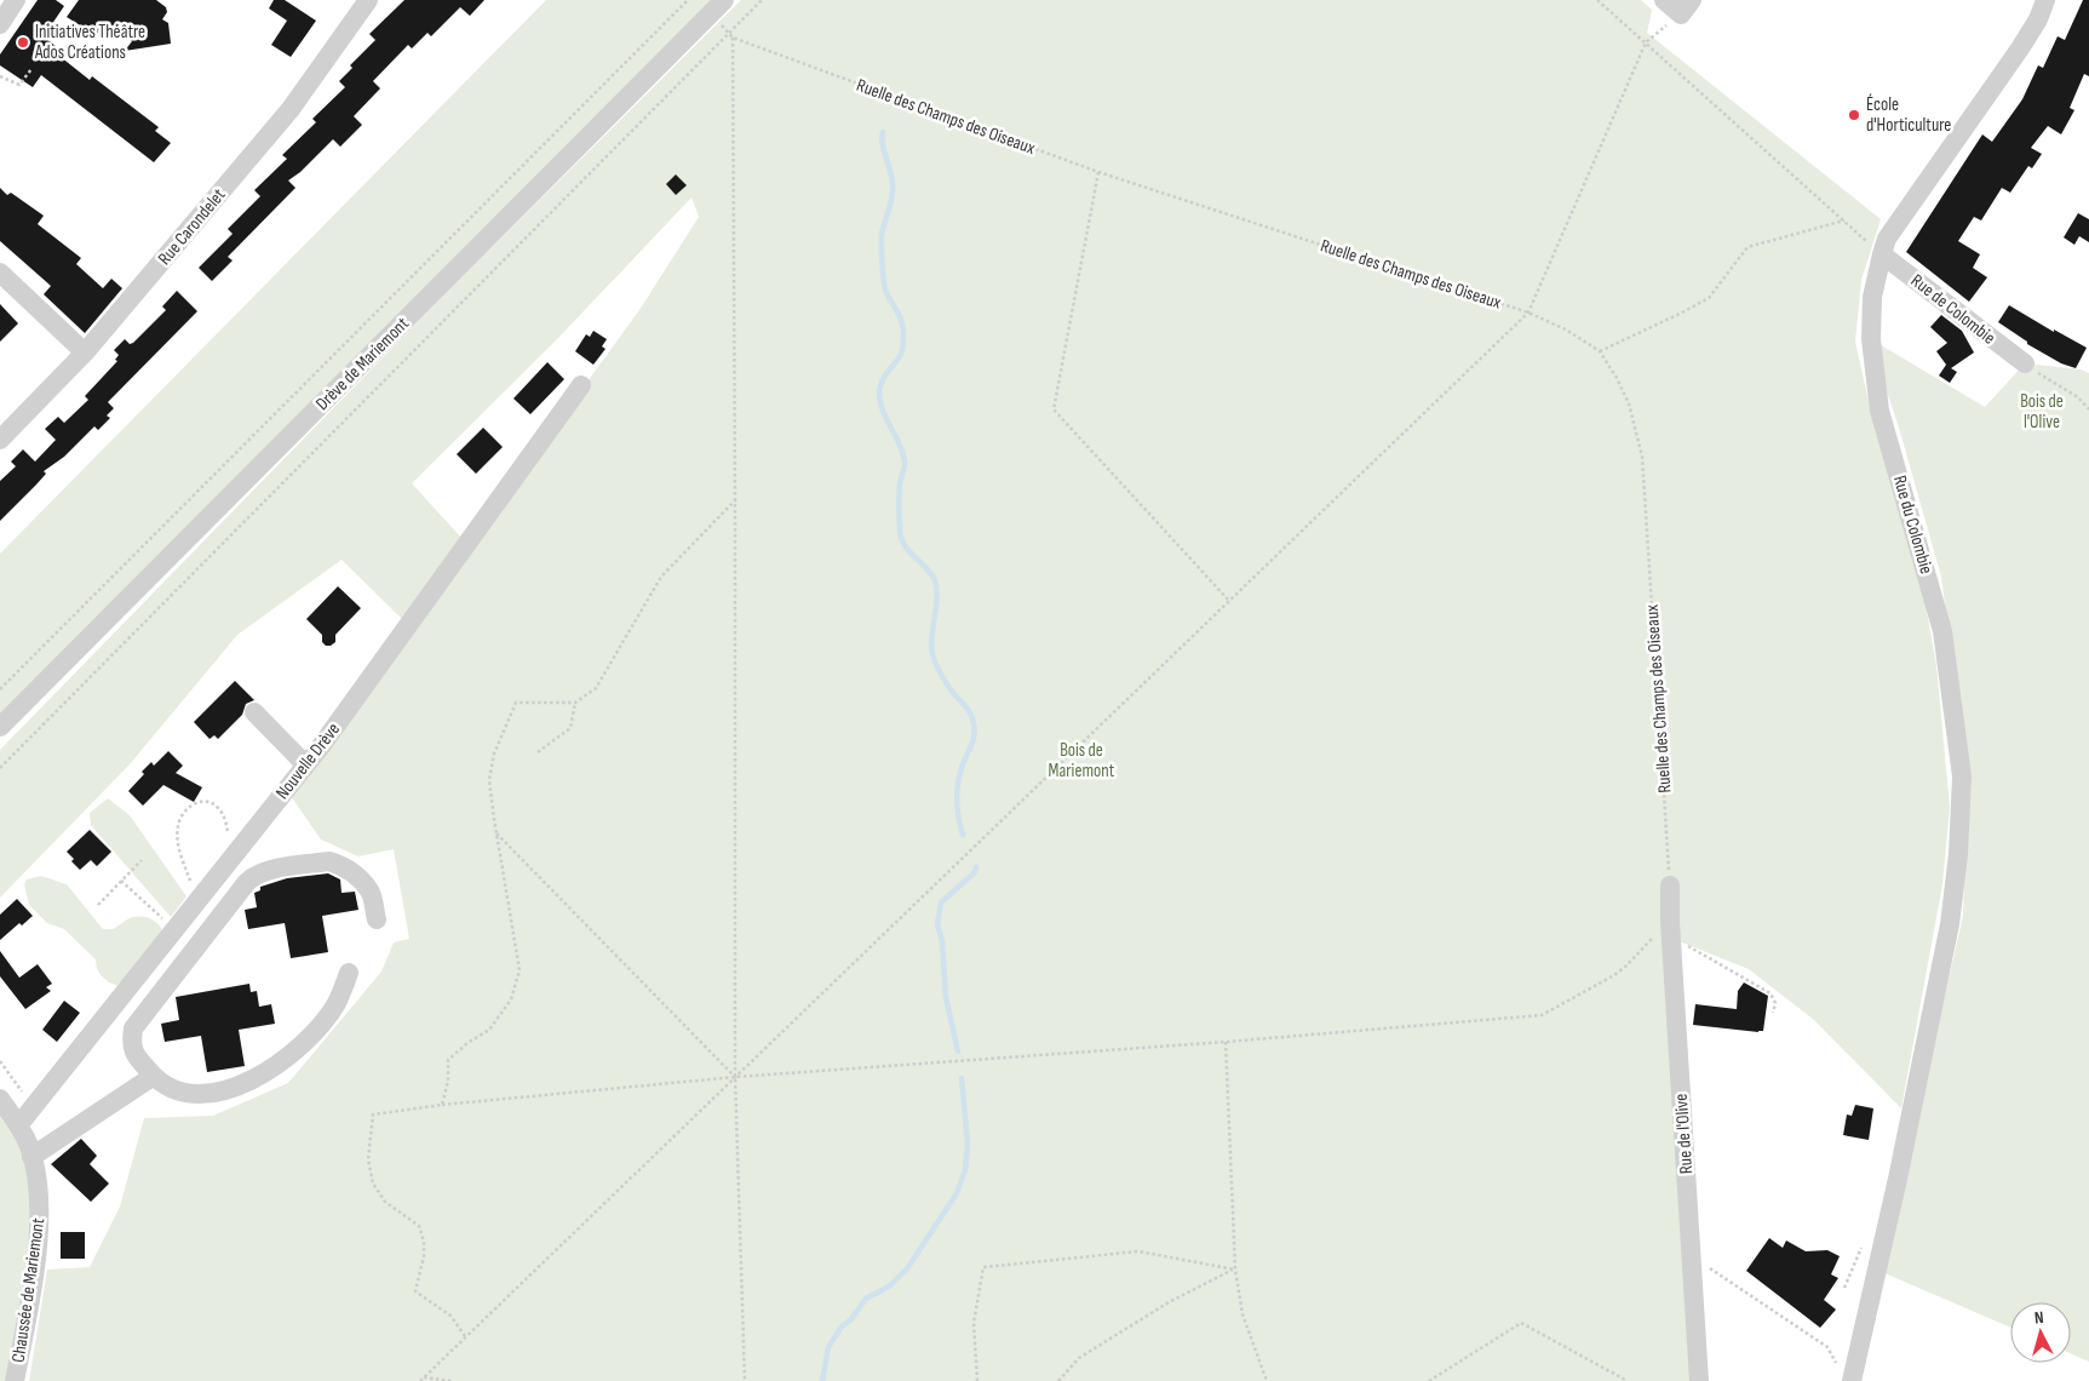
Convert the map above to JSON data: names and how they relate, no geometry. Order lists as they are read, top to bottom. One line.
{"streets":{"street":["Rue Carondelet","Rue de Colombie","Drève de Mariemont","Rue du Colombie","Nouvelle Drève","Rue de l'Olive","Chaussée de Mariemont"],"path":["Ruelle des Champs des Oiseaux"]},"crossings":[["Ruelle des Champs des Oiseaux","Rue de l'Olive"],["Rue de Colombie","Rue du Colombie"],["Nouvelle Drève","Chaussée de Mariemont"]],"parks":["Bois de l'Olive","Bois de Mariemont"],"places":["Initiatives Théâtre Ados Créations","École d'Horticulture"],"north":"top"}
